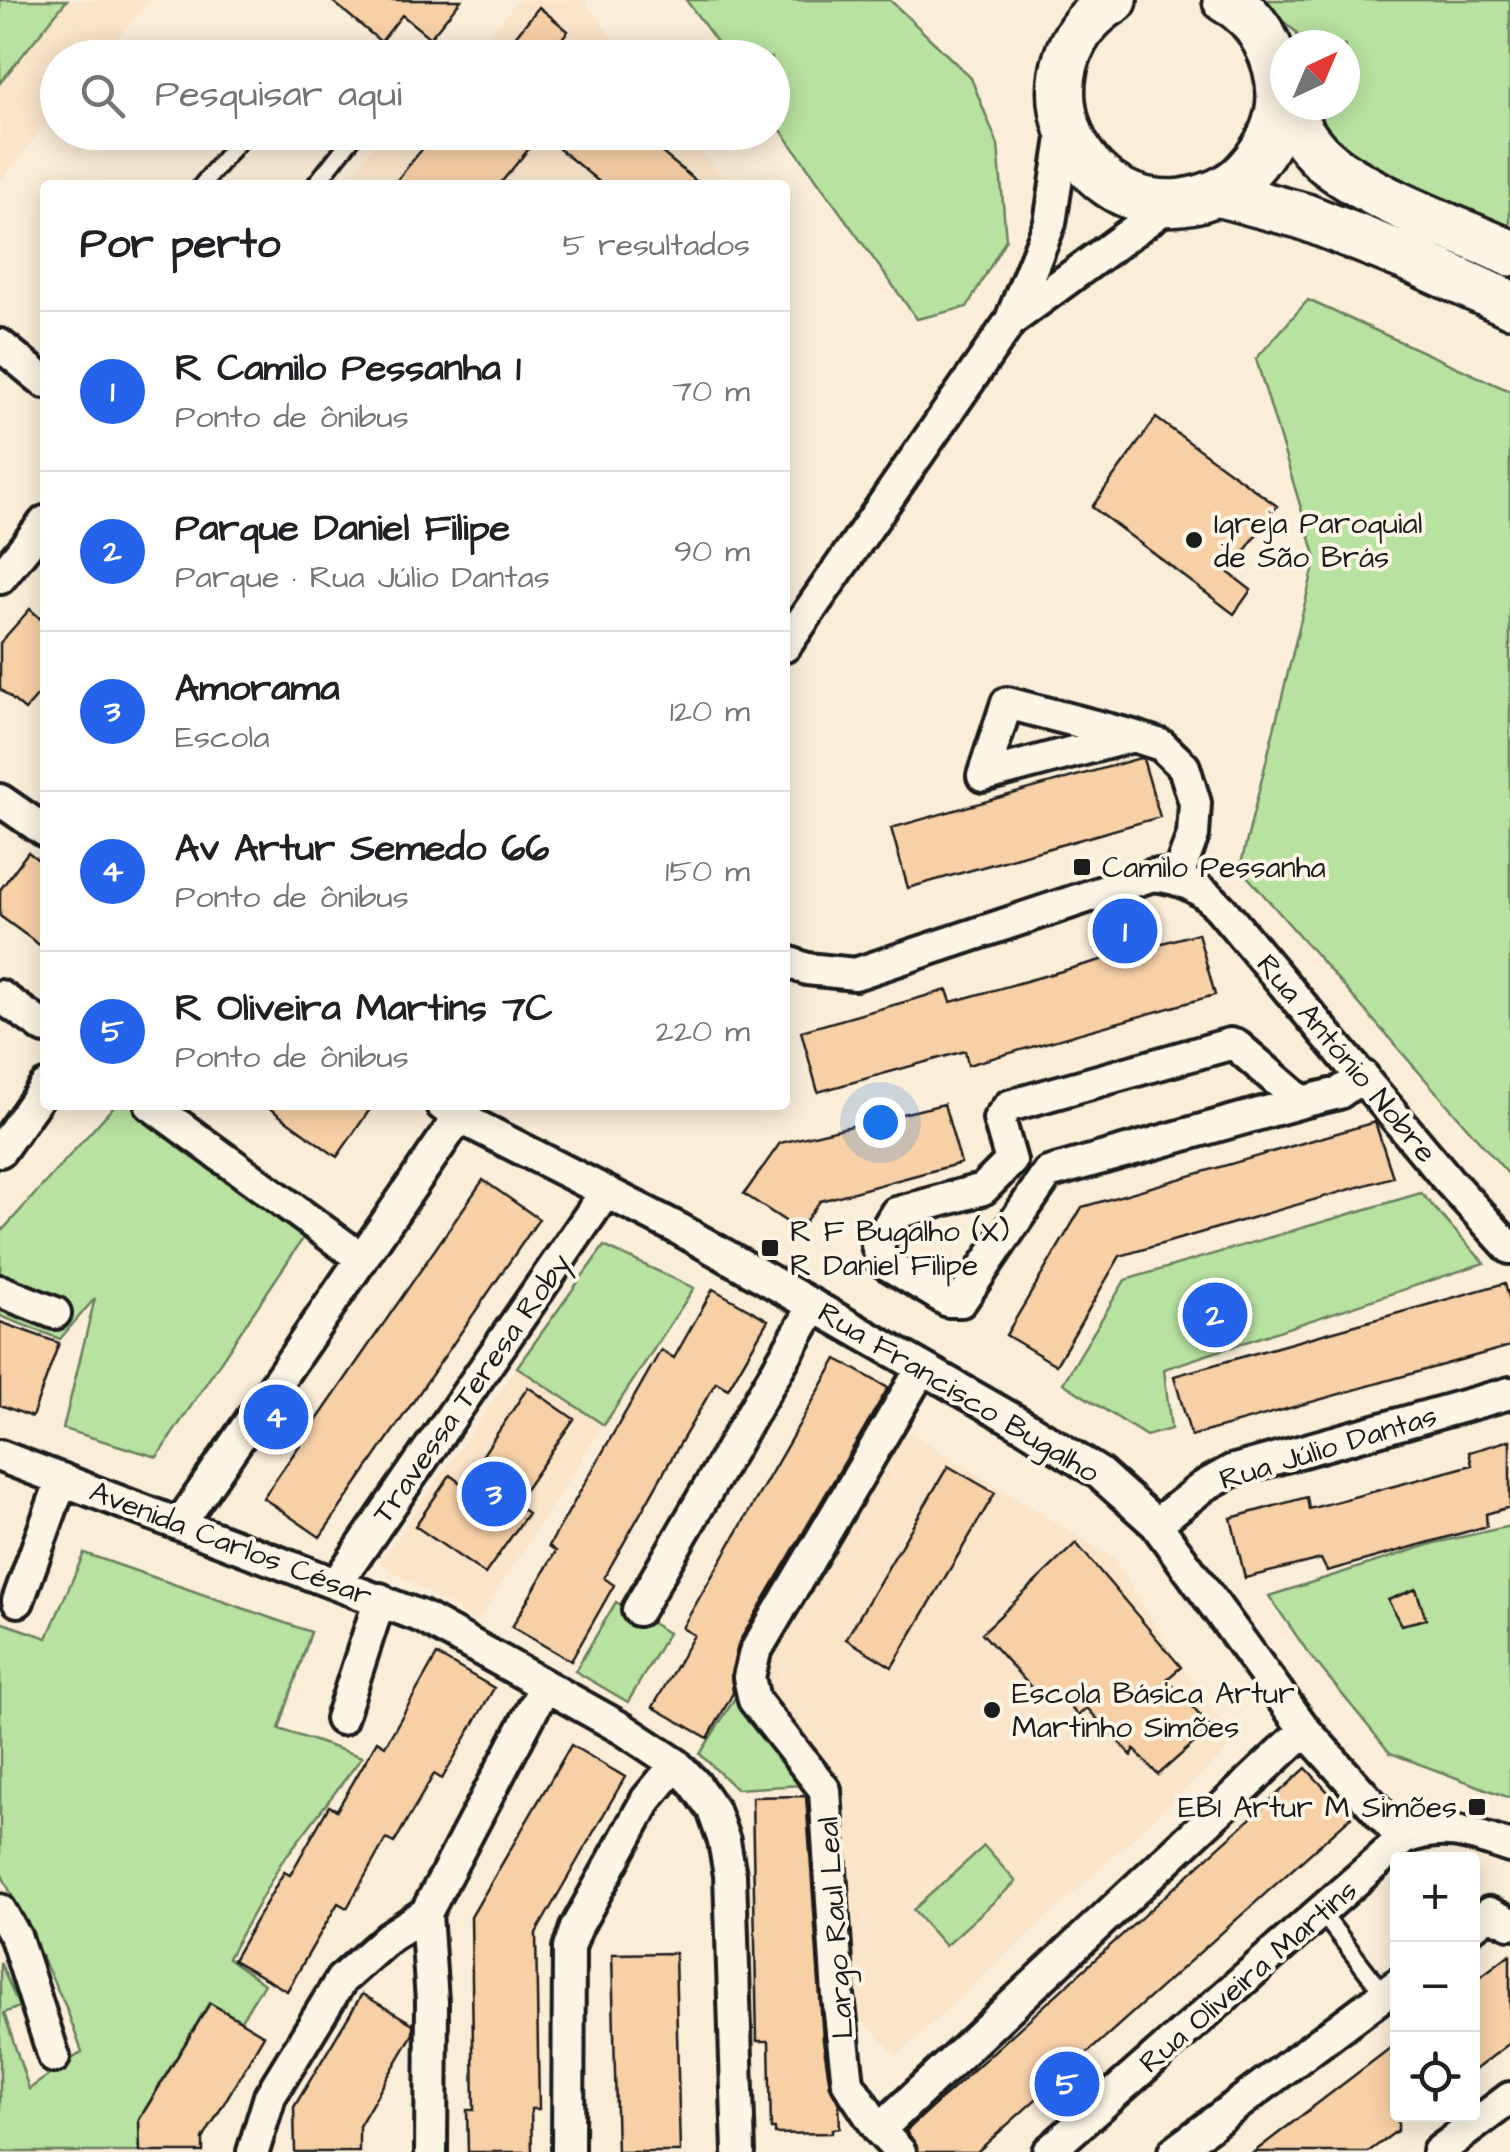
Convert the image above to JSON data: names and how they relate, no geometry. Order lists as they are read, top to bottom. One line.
{"streets":{"street":["Rua António Nobre","Travessa Teresa Roby","Rua Francisco Bugalho","Rua Júlio Dantas","Avenida Carlos César","Largo Raul Leal","Rua Oliveira Martins"]},"crossings":[["Travessa Teresa Roby","Rua Francisco Bugalho"],["Travessa Teresa Roby","Avenida Carlos César"],["Rua Francisco Bugalho","Rua Júlio Dantas"],["Rua Francisco Bugalho","Largo Raul Leal"],["Rua Francisco Bugalho","Rua Oliveira Martins"]],"places":{"other":["Igreja Paroquial de São Brás","Escola Básica Artur Martinho Simões"],"transit":["Camilo Pessanha","R F Bugalho (X) R Daniel Filipe","EB1 Artur M Simões"]},"north":"top right","page":{"search":"Pesquisar aqui","heading":["Por perto","5 resultados"],"list":[{"mark":"1","name":"R Camilo Pessanha 1","note":"Ponto de ônibus","value":"70 m"},{"mark":"2","name":"Parque Daniel Filipe","note":"Parque · Rua Júlio Dantas","value":"90 m"},{"mark":"3","name":"Amorama","note":"Escola","value":"120 m"},{"mark":"4","name":"Av Artur Semedo 66","note":"Ponto de ônibus","value":"150 m"},{"mark":"5","name":"R Oliveira Martins 7C","note":"Ponto de ônibus","value":"220 m"}],"pins":["1","2","4","3","5"],"map_buttons":["+","−"]}}
